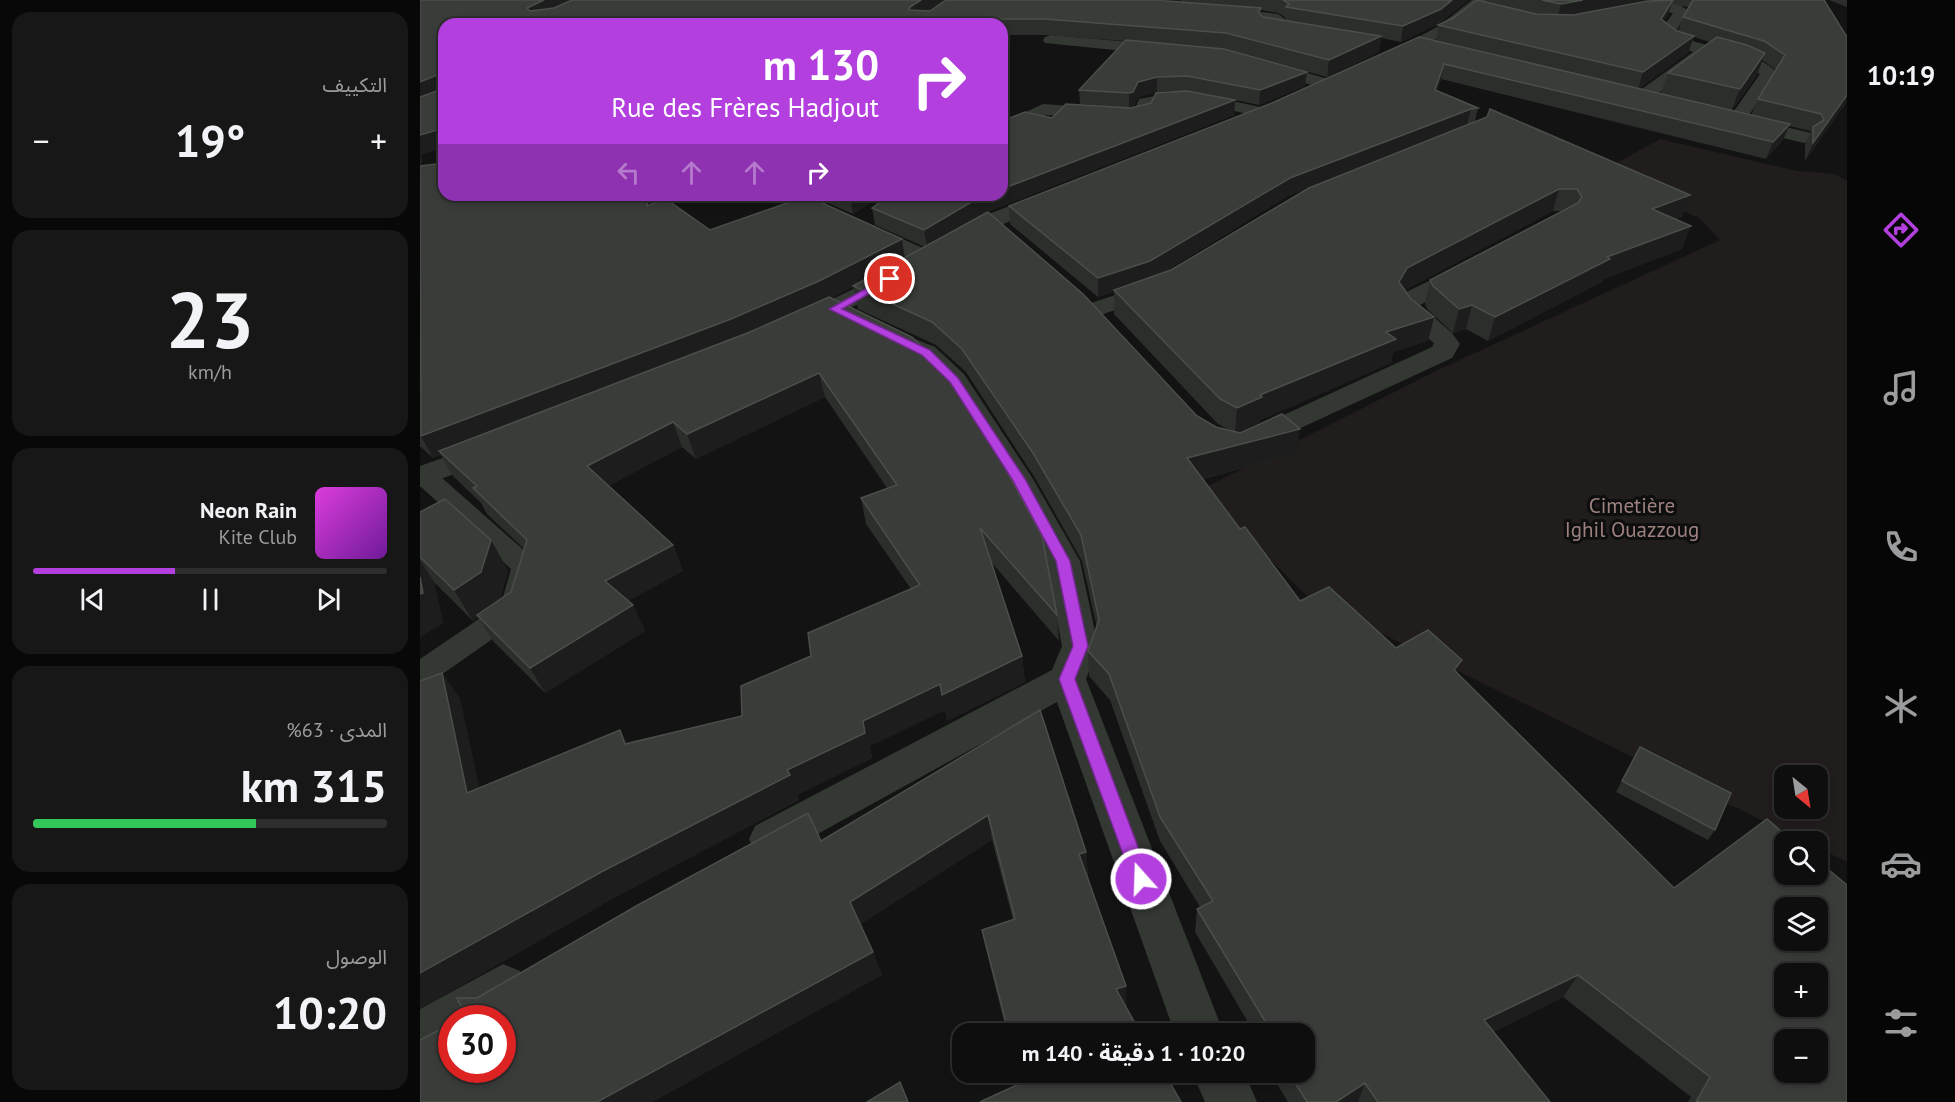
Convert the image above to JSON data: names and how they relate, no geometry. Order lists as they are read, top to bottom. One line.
{"parks":["Cimetière Ighil Ouazzoug"],"north":"bottom right","page":{"tabs":"10:19","tile":["التكييف",["23","km/h"],["المدى · 63%","315 km"],["الوصول","10:20"]],"turn":["130 m","Rue des Frères Hadjout"],"heat":["−","19°","+"],"song":["Neon Rain","Kite Club"],"map_buttons":["+","−"],"limit":"30","trip":"10:20 · 1 دقيقة · 140 m"}}
